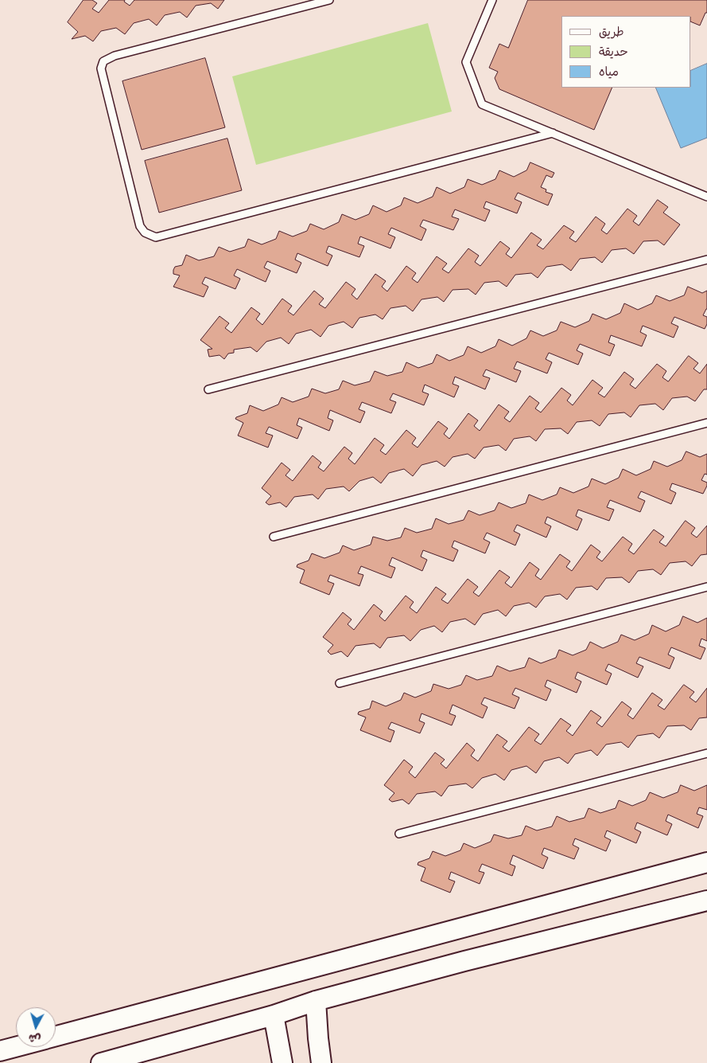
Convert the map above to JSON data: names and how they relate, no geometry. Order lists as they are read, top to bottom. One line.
{"legend":["طريق","حديقة","مياه"],"north":"bottom"}
